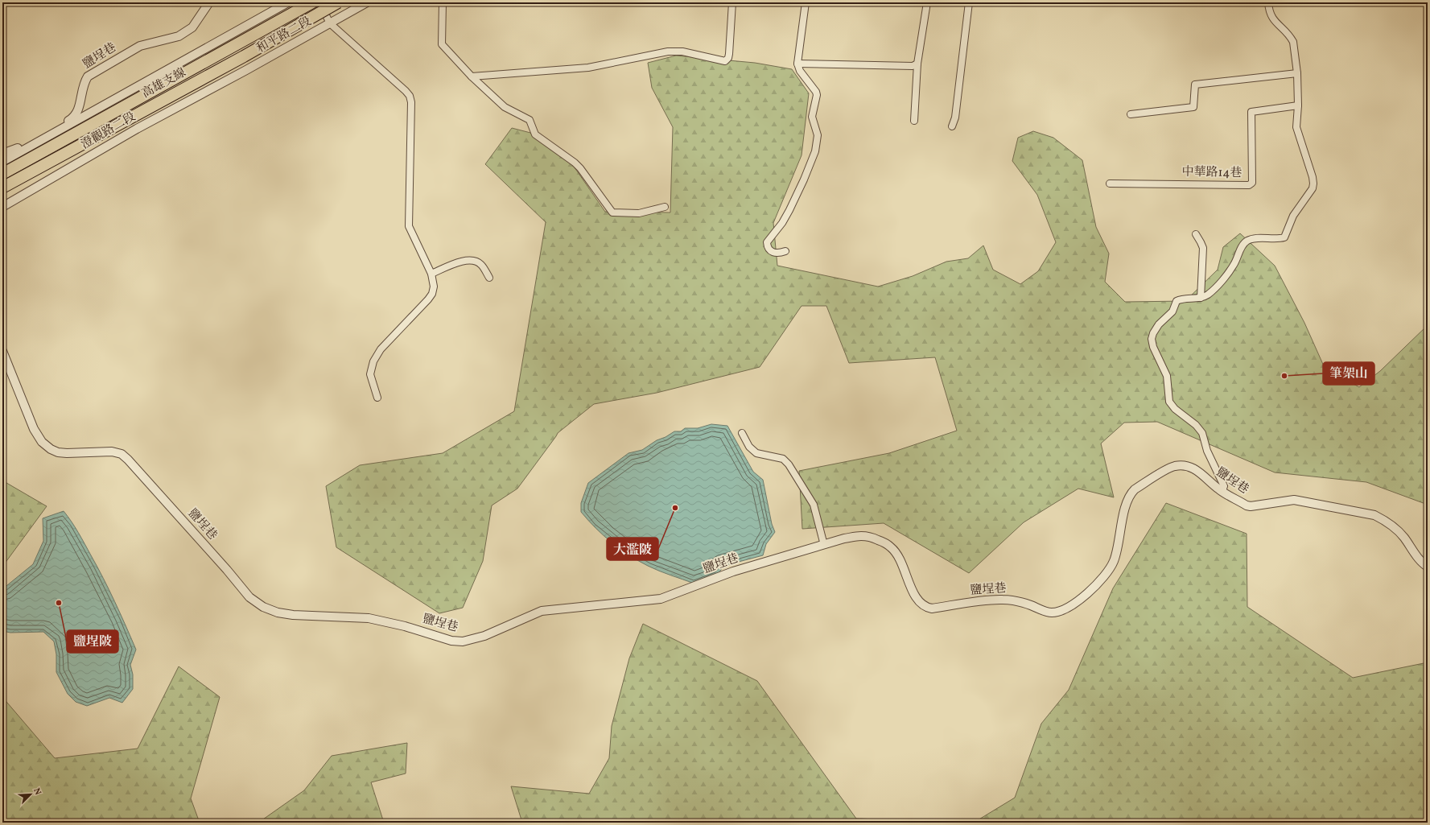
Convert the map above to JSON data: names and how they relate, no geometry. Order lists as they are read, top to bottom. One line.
{"streets":{"highway":["高雄支線"],"street":["和平路二段","鹽埕巷","澄觀路二段","中華路14巷"]},"crossings":[["和平路二段","澄觀路二段"]],"places":["筆架山","大濫陂","鹽埕陂"],"north":"top right"}
